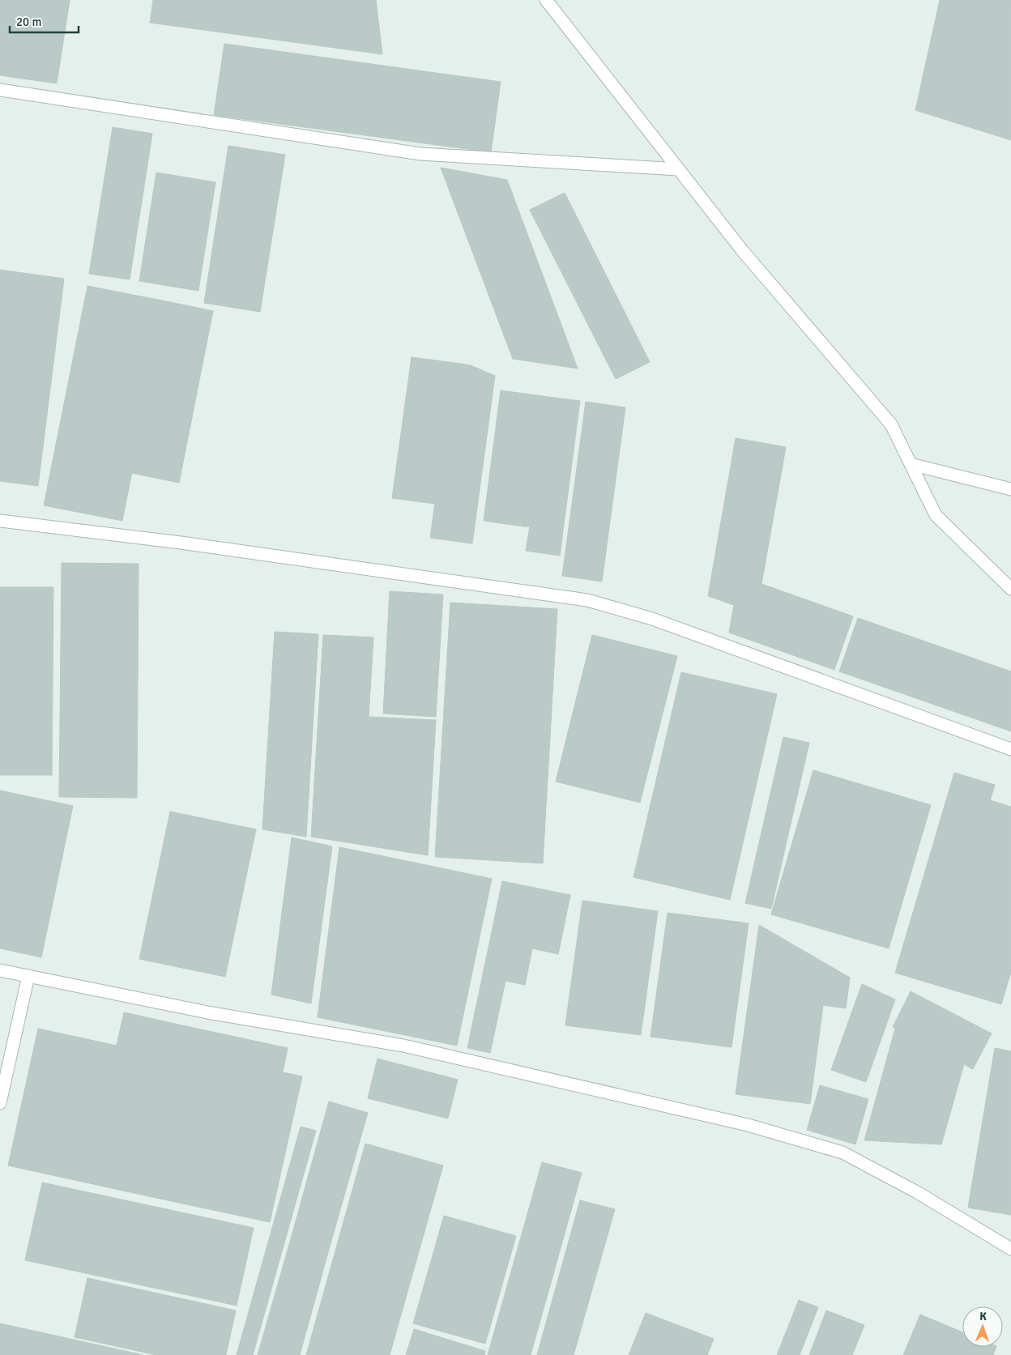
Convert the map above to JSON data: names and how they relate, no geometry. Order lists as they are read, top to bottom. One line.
{"scale_bar":"20 m","north":"top"}
